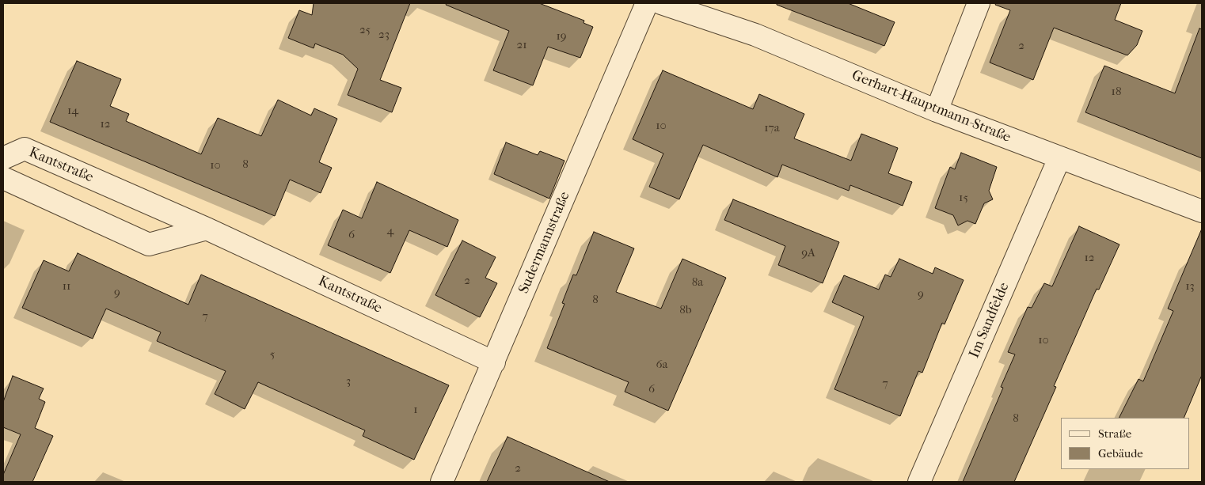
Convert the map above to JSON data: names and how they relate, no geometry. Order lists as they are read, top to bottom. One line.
{"streets":{"street":["Gerhart-Hauptmann-Straße","Kantstraße","Sudermannstraße","Im Sandfelde"]},"crossings":[["Gerhart-Hauptmann-Straße","Im Sandfelde"],["Kantstraße","Sudermannstraße"]],"house_numbers":["25","23","19","21","2","18","14","12","10","17a","8","10","15","4","6","9A","12","2","8a","11","13","9","9","8","8b","7","10","5","6a","3","7","6","1","8","2"],"legend":["Straße","Gebäude"]}
